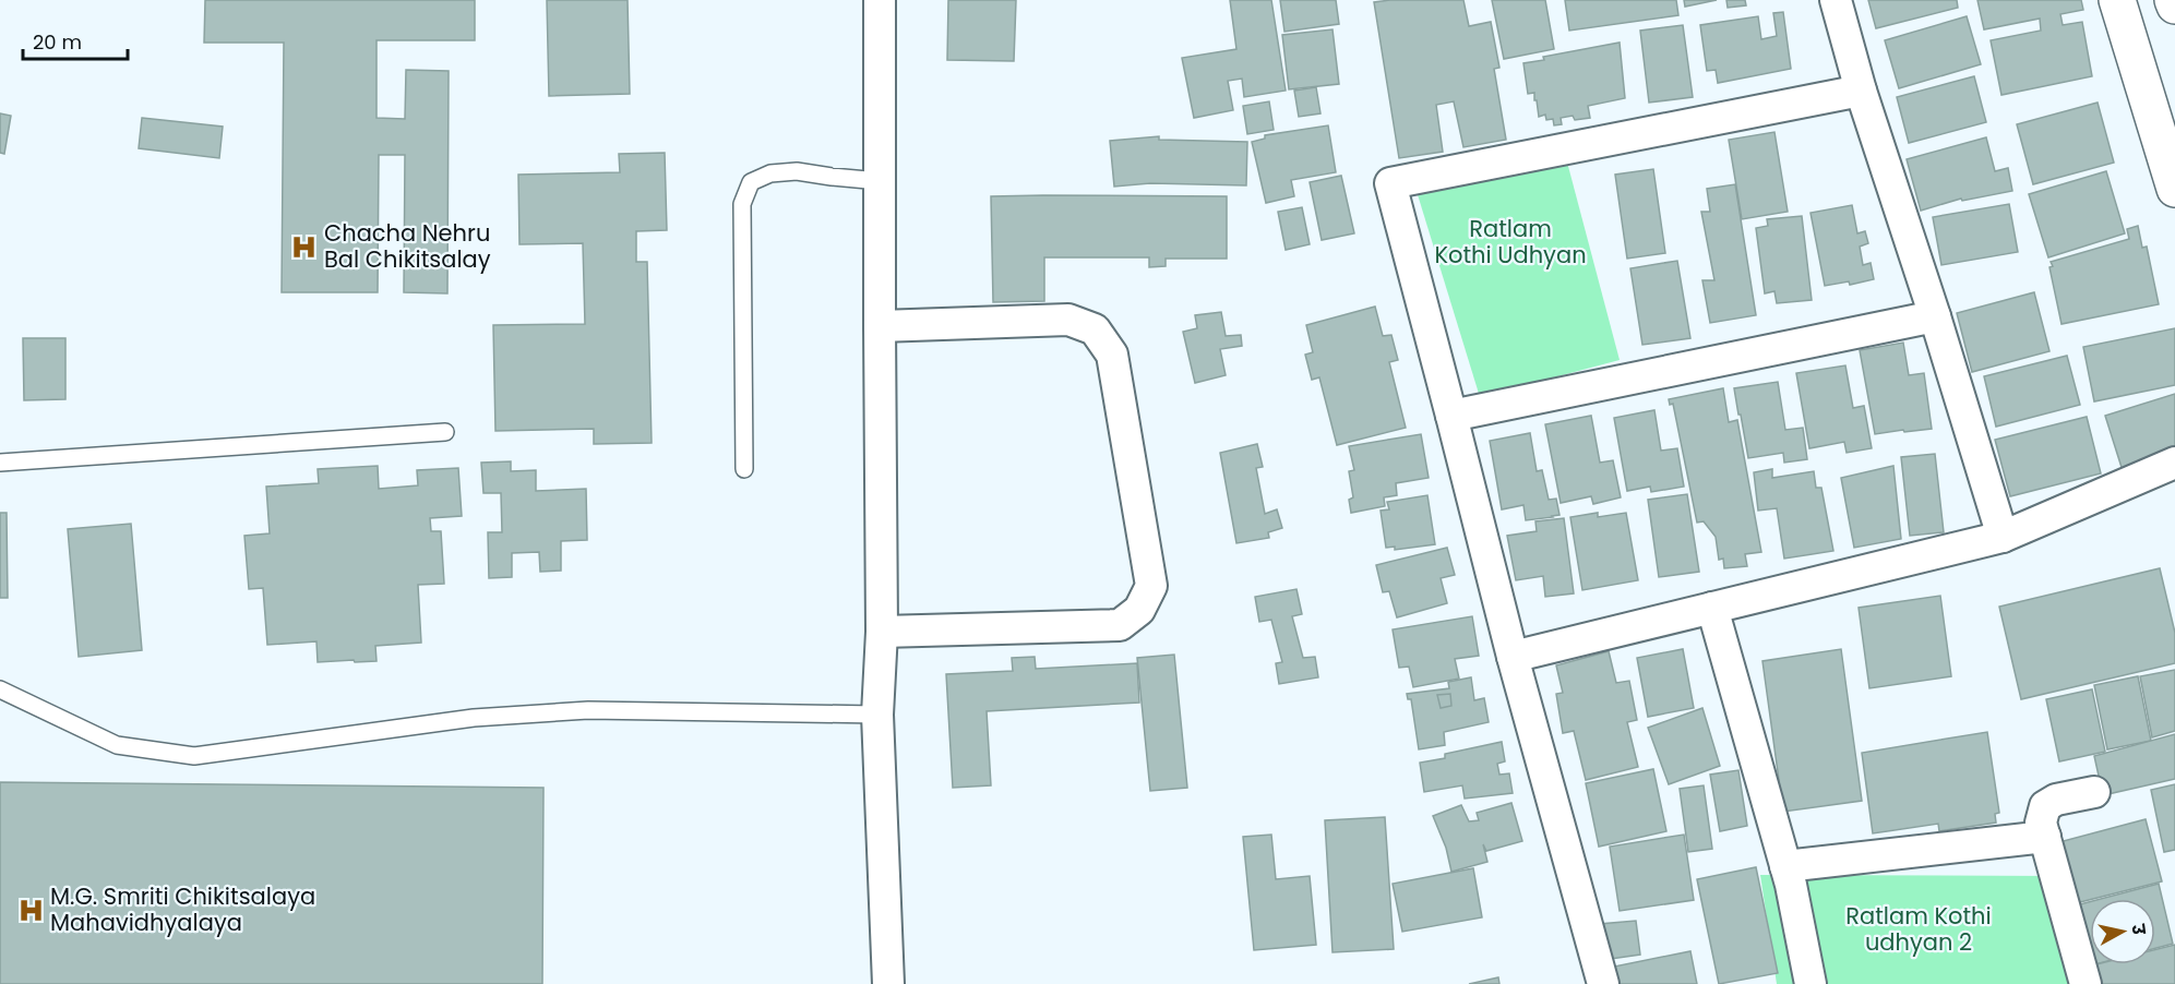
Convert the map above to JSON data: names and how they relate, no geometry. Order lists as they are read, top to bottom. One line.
{"parks":["Ratlam Kothi Udhyan","Ratlam Kothi udhyan 2"],"places":{"hospital":["Chacha Nehru Bal Chikitsalay","M.G. Smriti Chikitsalaya Mahavidhyalaya"]},"scale_bar":"20 m","north":"right"}
